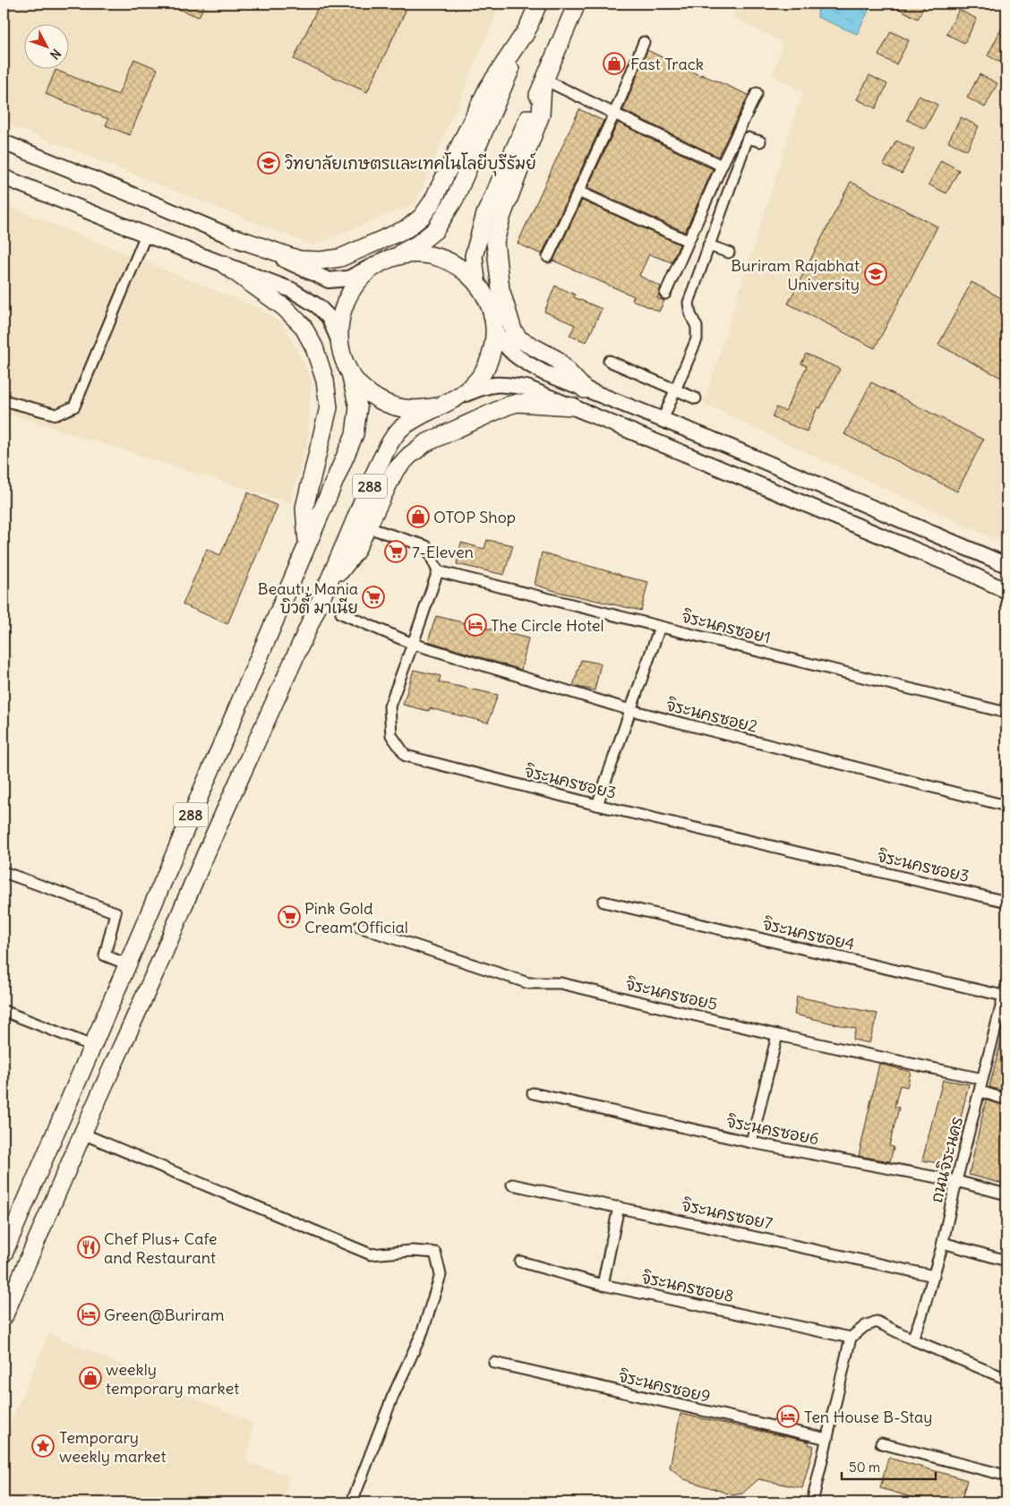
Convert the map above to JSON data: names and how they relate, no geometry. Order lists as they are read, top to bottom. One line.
{"streets":{"main road":["288"],"street":["จิระนครซอย1","จิระนครซอย2","จิระนครซอย3","จิระนครซอย4","จิระนครซอย5","จิระนครซอย6","ถนนจิระนคร","จิระนครซอย7","จิระนครซอย8","จิระนครซอย9"]},"crossings":[["จิระนครซอย1","จิระนครซอย3"],["จิระนครซอย2","จิระนครซอย3"],["จิระนครซอย4","ถนนจิระนคร"],["จิระนครซอย5","ถนนจิระนคร"],["จิระนครซอย6","ถนนจิระนคร"],["ถนนจิระนคร","จิระนครซอย7"]],"places":{"shop":["Fast Track","OTOP Shop","weekly temporary market"],"school or university":["วิทยาลัยเกษตรและเทคโนโลยีบุรีรัมย์","Buriram Rajabhat University"],"supermarket":["7-Eleven","Beauty Mania บิวตี้ มาเนีย","Pink Gold Cream Official"],"hotel":["The Circle Hotel","Green@Buriram","Ten House B-Stay"],"restaurant":["Chef Plus+ Cafe and Restaurant"],"place":["Temporary weekly market"]},"scale_bar":"50 m","north":"bottom right"}
